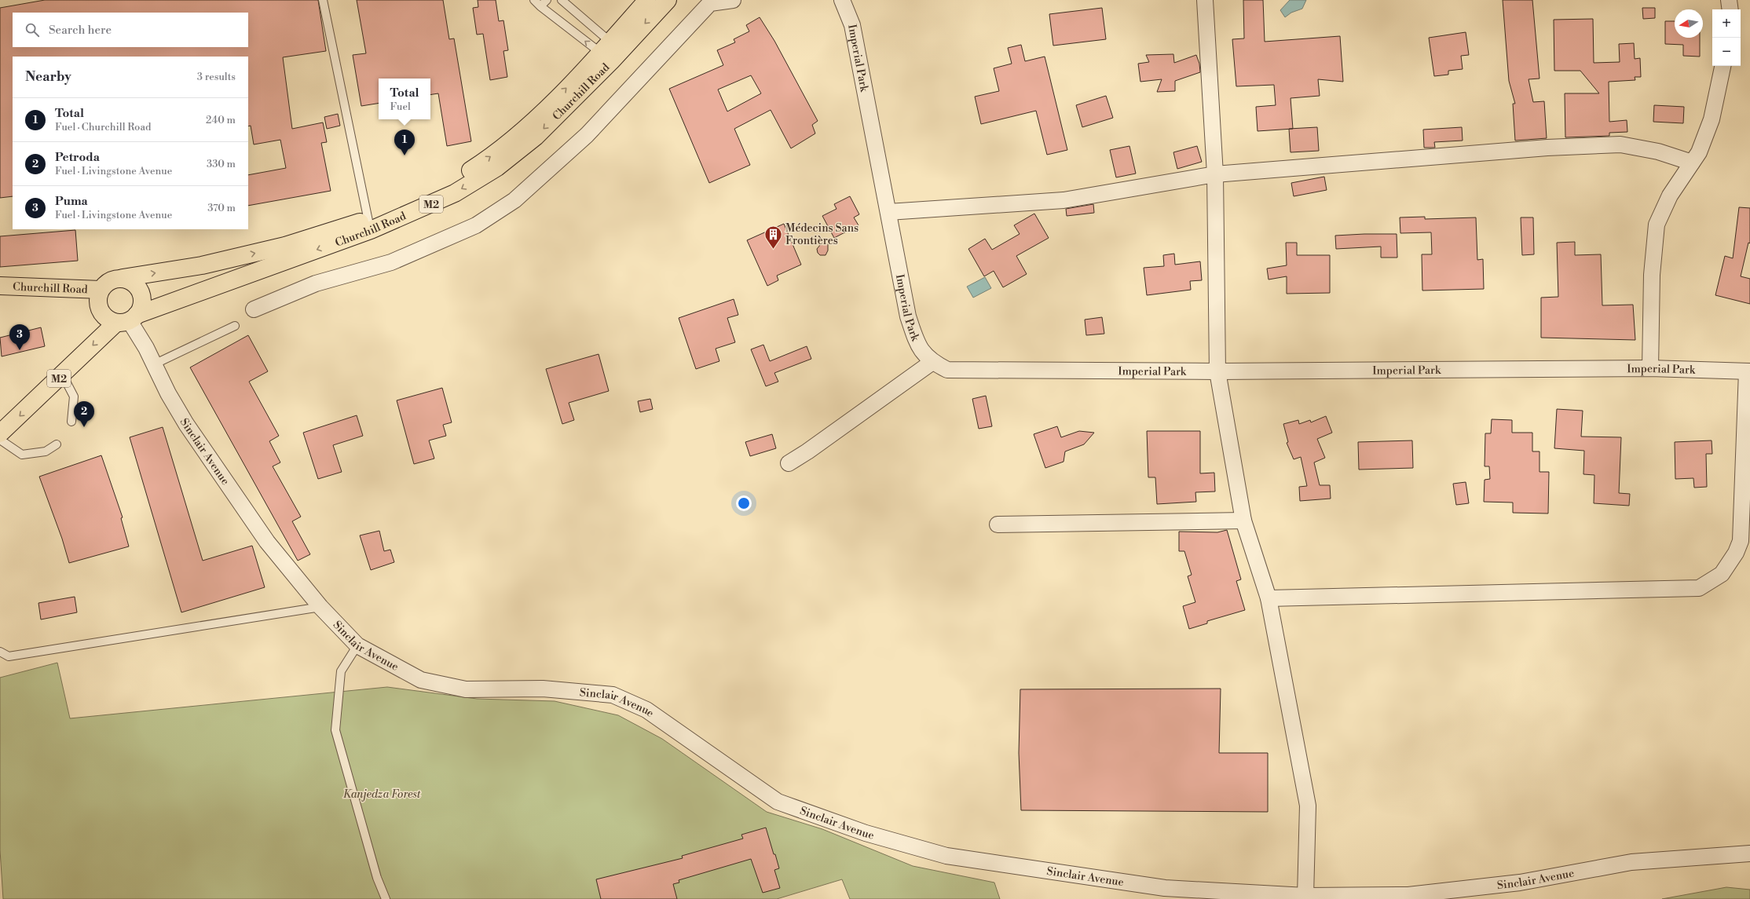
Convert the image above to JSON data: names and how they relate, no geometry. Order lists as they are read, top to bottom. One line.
{"streets":{"highway":["Churchill Road","M2"],"street":["Imperial Park","Sinclair Avenue"]},"crossings":[["Churchill Road","M2"],["Churchill Road","Sinclair Avenue"],["M2","Sinclair Avenue"]],"parks":["Kanjedza Forest"],"places":{"building":["Médecins Sans Frontières"]},"north":"left","page":{"map_buttons":["+","−"],"search":"Search here","heading":["Nearby","3 results"],"popup":["Total","Fuel"],"list":[{"mark":"1","name":"Total","note":"Fuel · Churchill Road","value":"240 m"},{"mark":"2","name":"Petroda","note":"Fuel · Livingstone Avenue","value":"330 m"},{"mark":"3","name":"Puma","note":"Fuel · Livingstone Avenue","value":"370 m"}],"pins":["1","3","2"]}}
